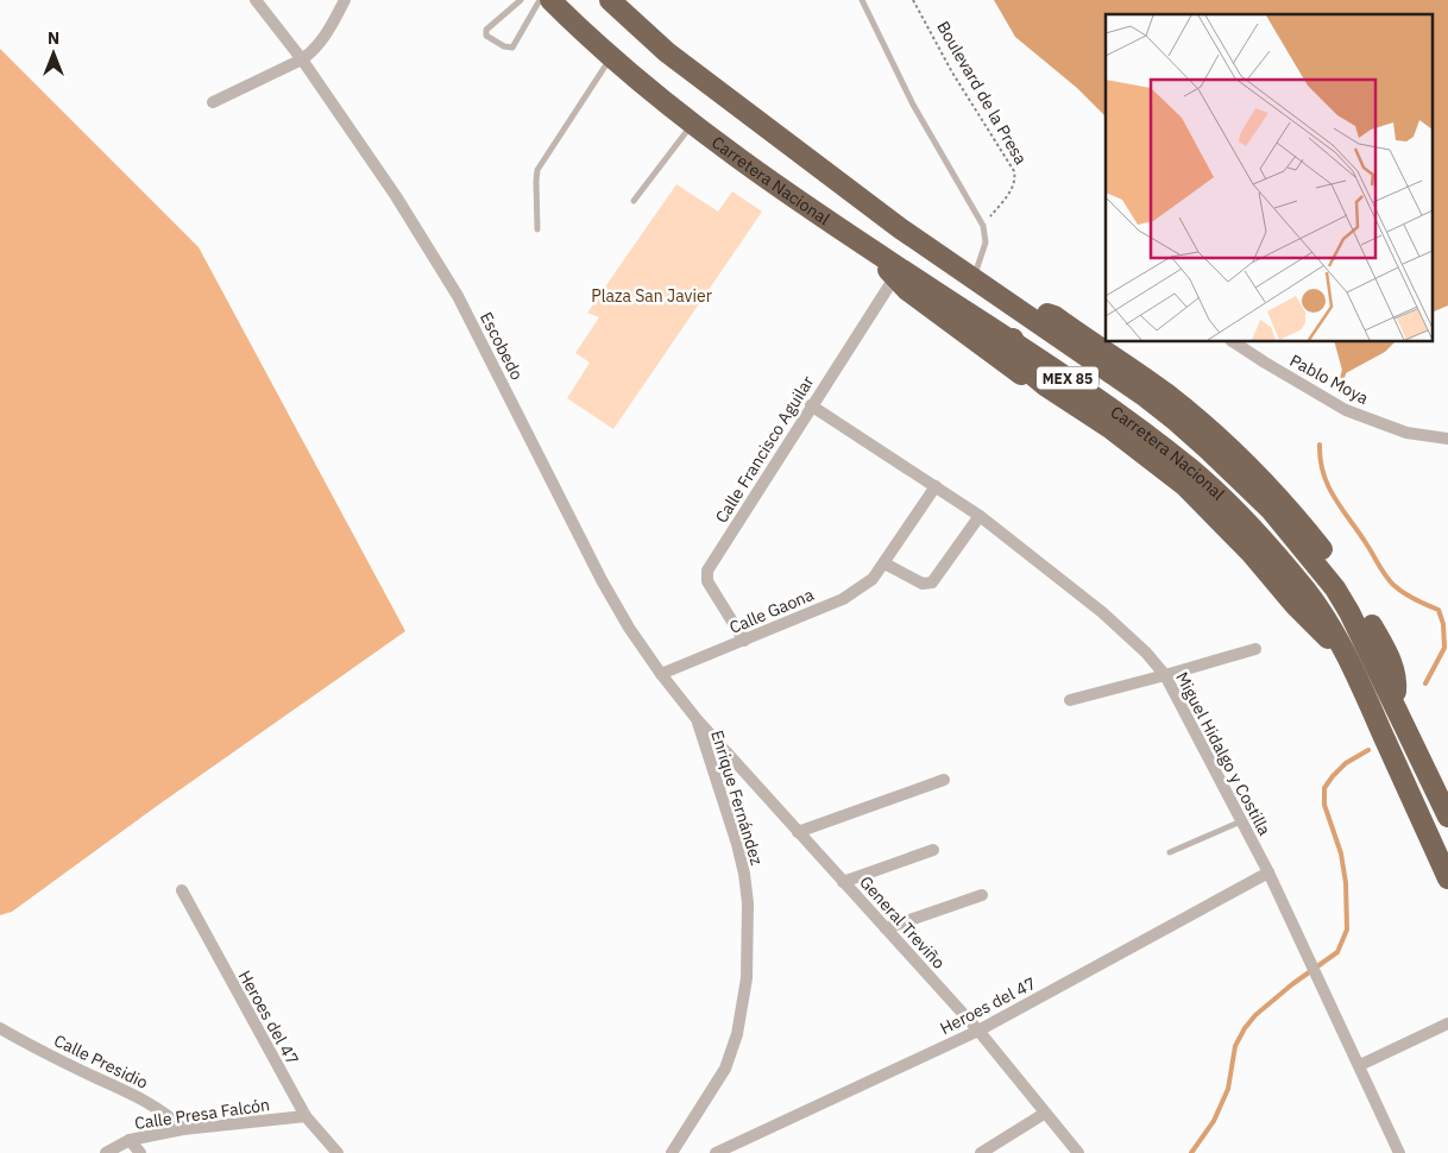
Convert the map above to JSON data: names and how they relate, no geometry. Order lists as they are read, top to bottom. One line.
{"streets":{"highway":["Carretera Nacional","MEX 85"],"street":["Escobedo","Pablo Moya","Calle Francisco Aguilar","Calle Gaona","Miguel Hidalgo y Costilla","Enrique Fernández","General Treviño","Heroes del 47","Calle Presidio","Calle Presa Falcón"],"path":["Boulevard de la Presa"]},"crossings":[["Carretera Nacional","MEX 85"],["Escobedo","Calle Gaona"],["Escobedo","Enrique Fernández"],["Escobedo","General Treviño"],["MEX 85","Calle Francisco Aguilar"],["Calle Francisco Aguilar","Calle Gaona"],["Calle Francisco Aguilar","Miguel Hidalgo y Costilla"],["Calle Gaona","Miguel Hidalgo y Costilla"],["Miguel Hidalgo y Costilla","Heroes del 47"],["Enrique Fernández","General Treviño"],["General Treviño","Heroes del 47"],["Heroes del 47","Calle Presa Falcón"],["Calle Presidio","Calle Presa Falcón"]],"parks":["Plaza San Javier"],"north":"top"}
